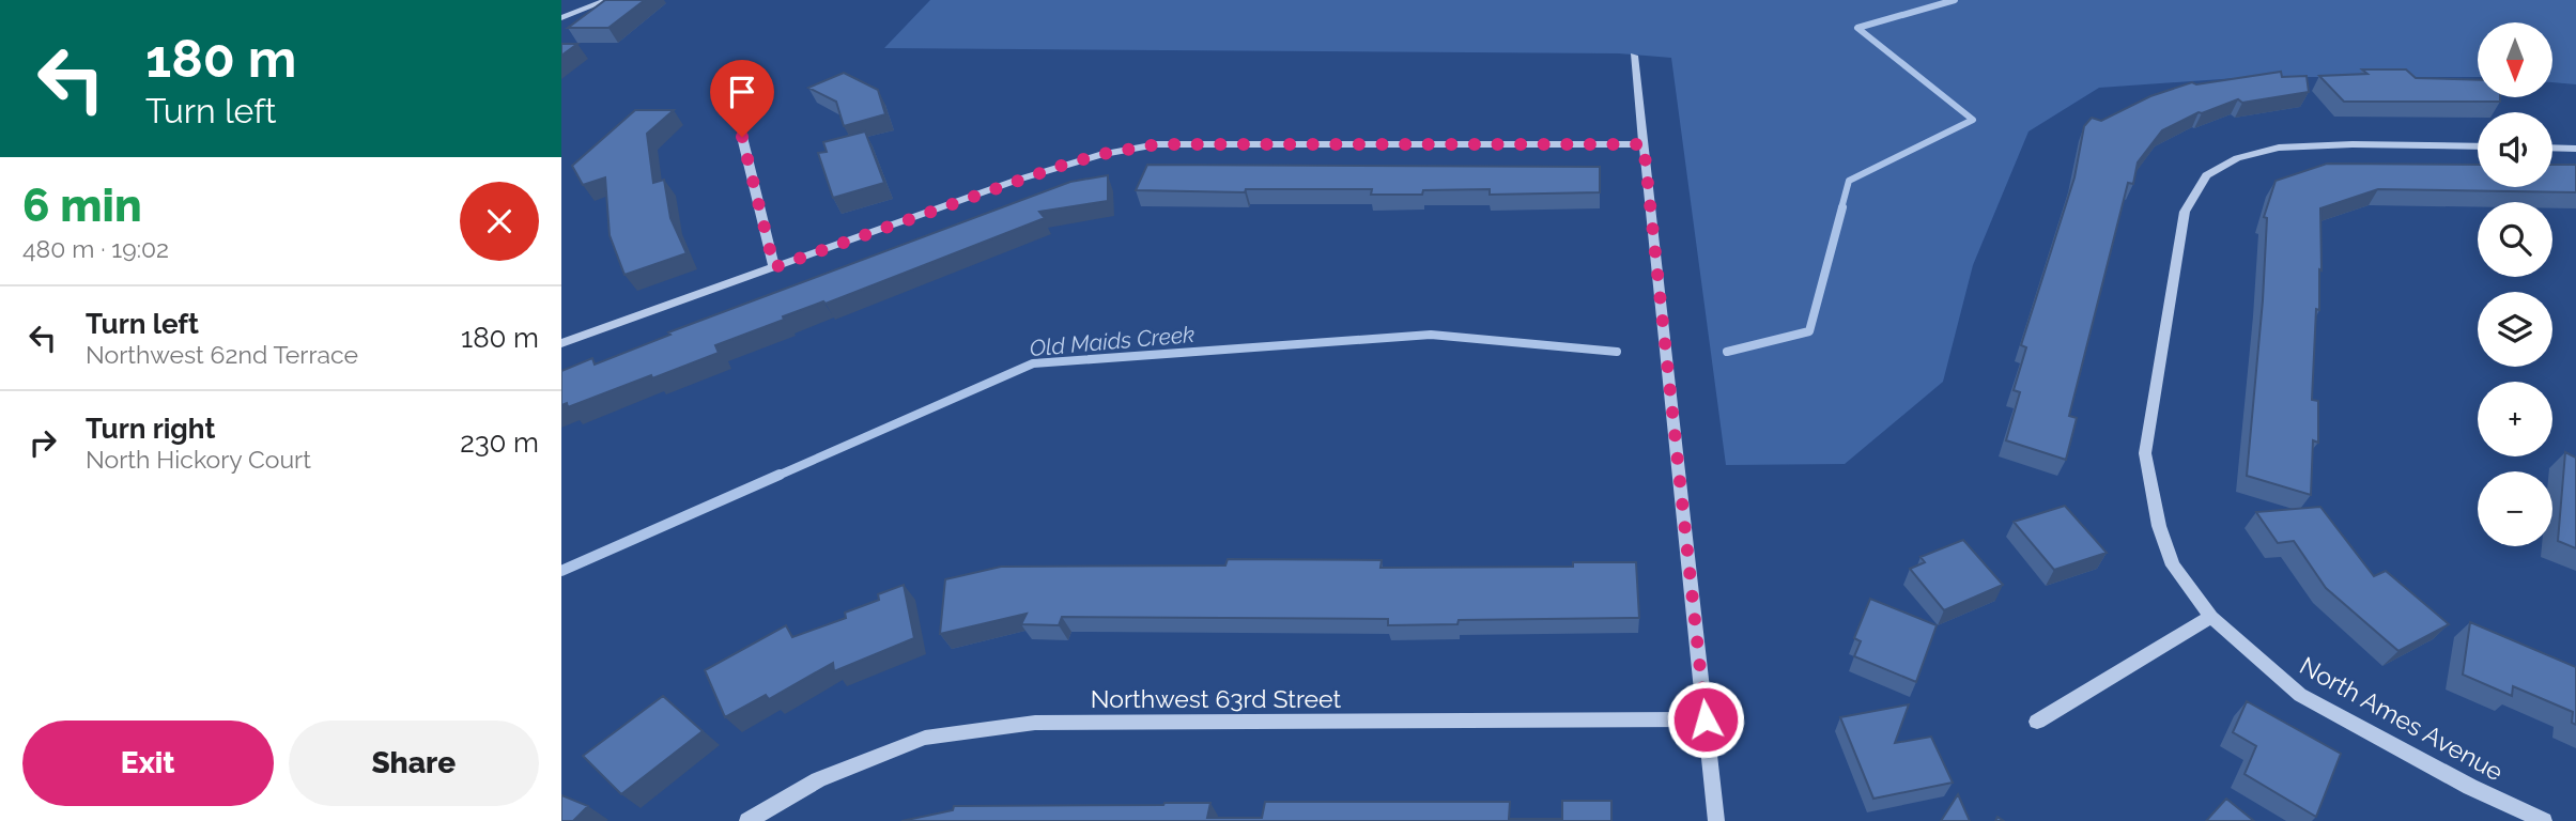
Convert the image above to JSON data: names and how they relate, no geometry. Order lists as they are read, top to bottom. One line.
{"streets":{"street":["Northwest 63rd Street","North Ames Avenue"]},"water":["Old Maids Creek"],"north":"bottom","page":{"turn":["180 m","Turn left"],"map_buttons":["+","−"],"heading":["6 min","480 m · 19:02"],"list":[{"name":"Turn left","note":"Northwest 62nd Terrace","value":"180 m"},{"name":"Turn right","note":"North Hickory Court","value":"230 m"}],"buttons":["Exit","Share"]}}
